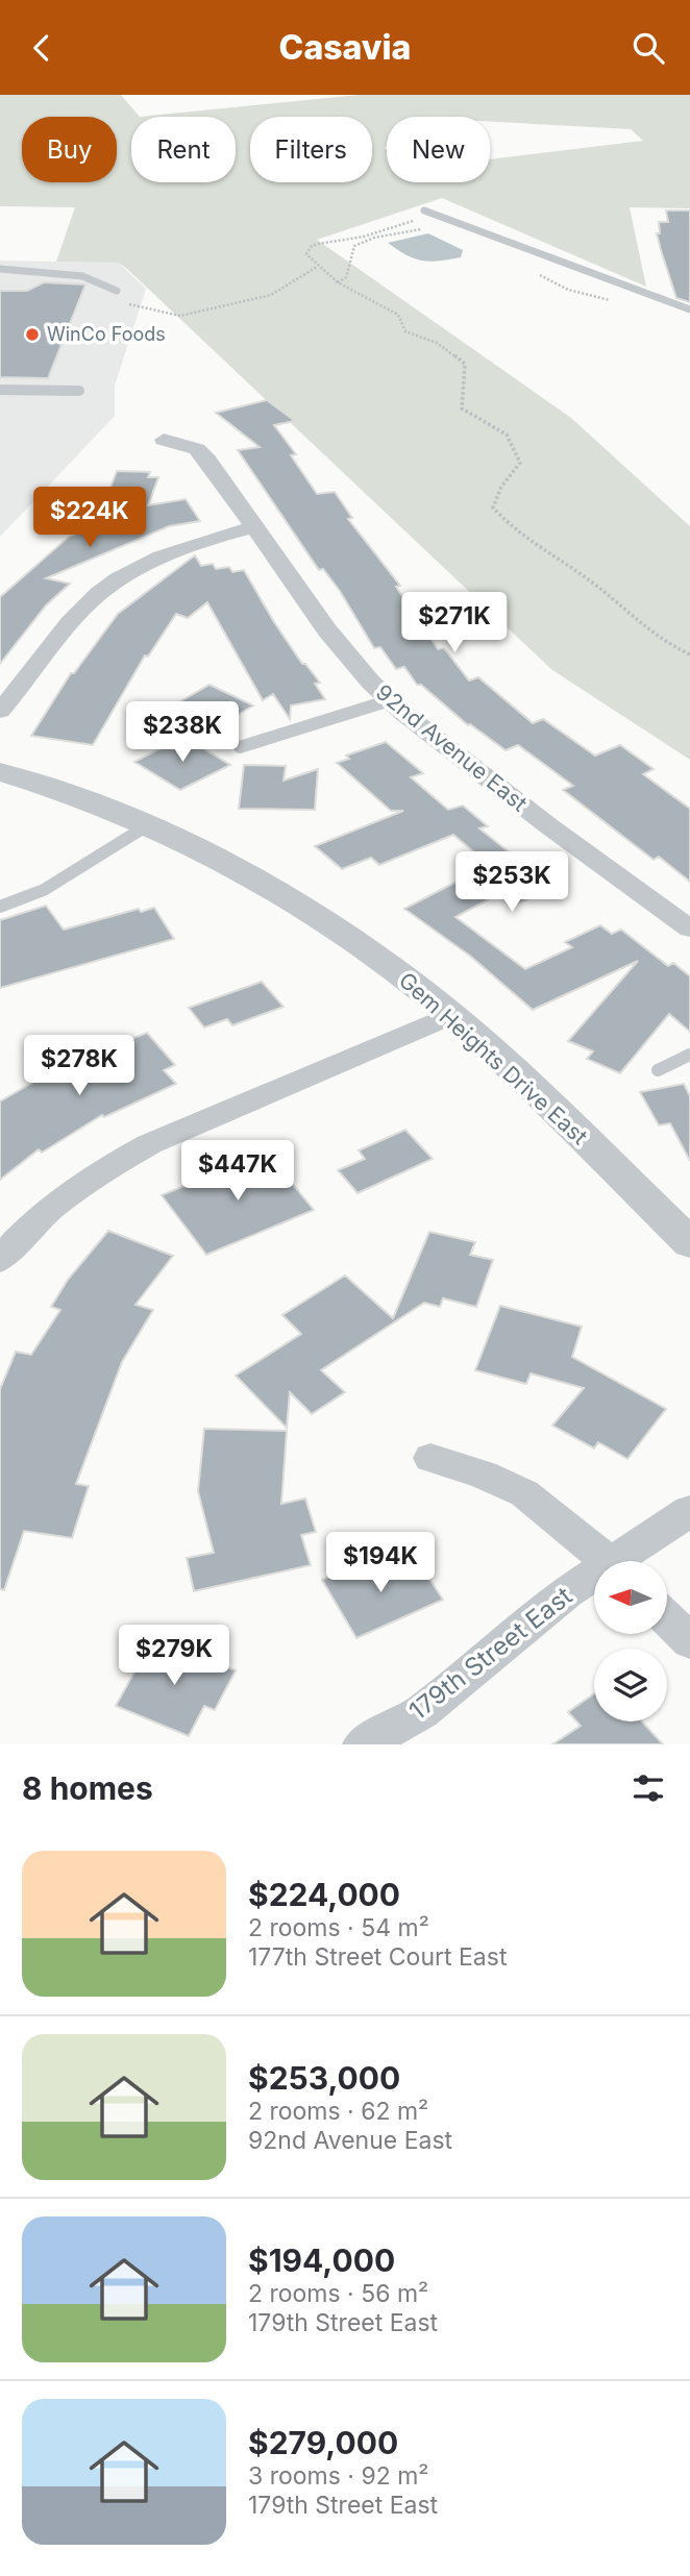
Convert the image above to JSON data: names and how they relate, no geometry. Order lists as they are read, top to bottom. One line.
{"streets":{"street":["92nd Avenue East","Gem Heights Drive East","179th Street East"]},"places":["WinCo Foods"],"north":"left","page":{"header":"Casavia","chip":["Buy","Rent","Filters","New"],"price":["$224K","$271K","$238K","$253K","$278K","$447K","$194K","$279K"],"heading":"8 homes","list":[{"name":"$224,000","note":"2 rooms · 54 m² · 177th Street Court East"},{"name":"$253,000","note":"2 rooms · 62 m² · 92nd Avenue East"},{"name":"$194,000","note":"2 rooms · 56 m² · 179th Street East"},{"name":"$279,000","note":"3 rooms · 92 m² · 179th Street East"}]}}
